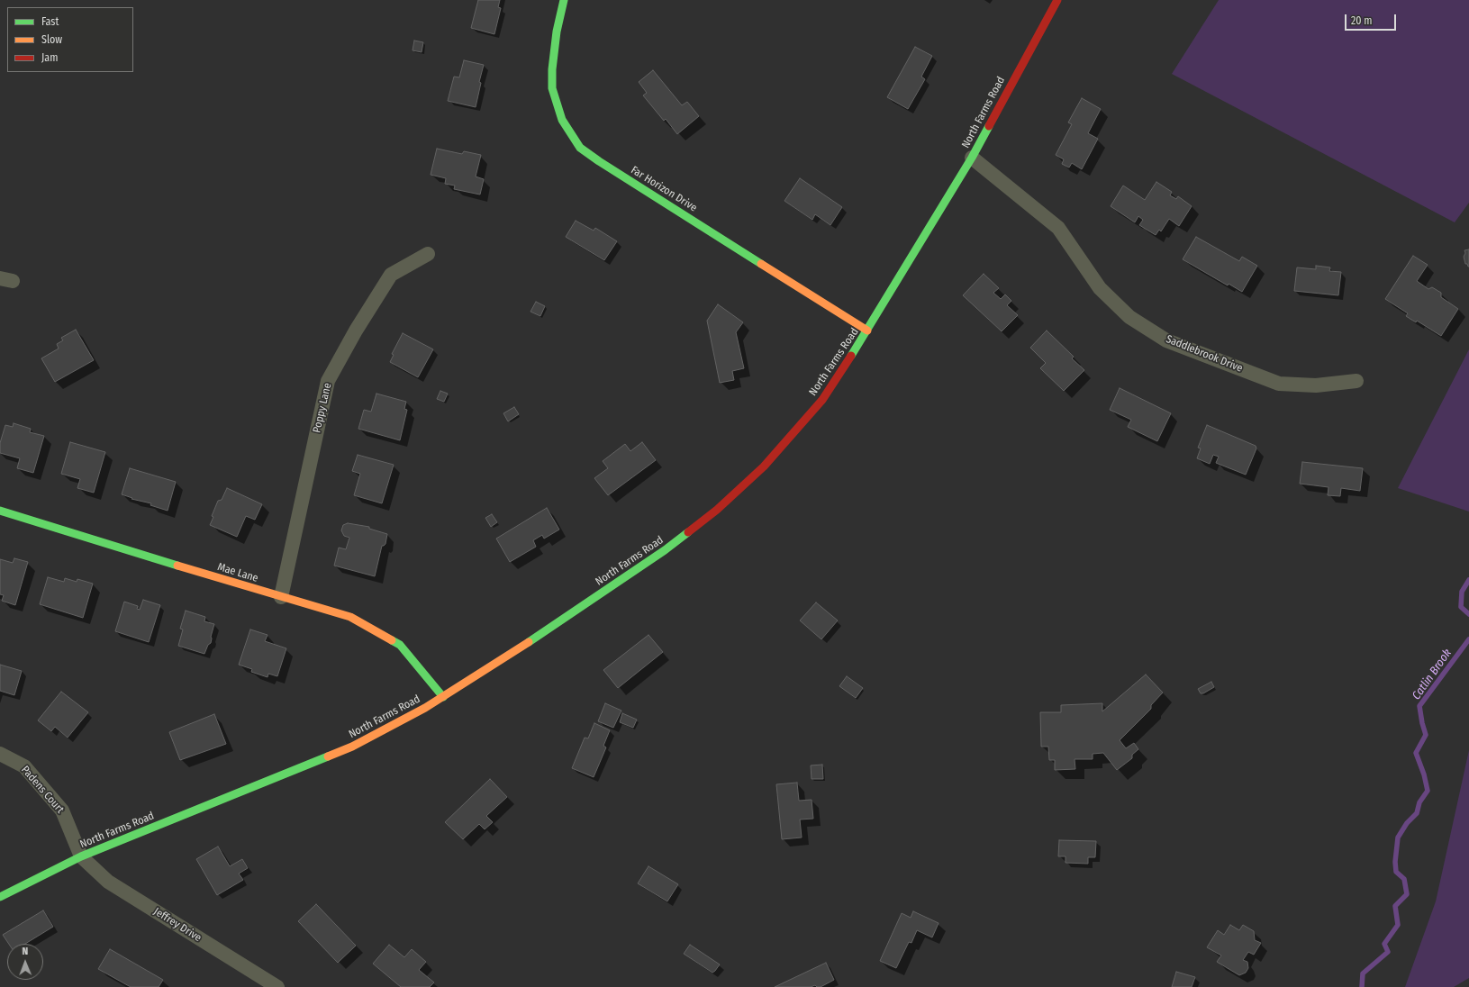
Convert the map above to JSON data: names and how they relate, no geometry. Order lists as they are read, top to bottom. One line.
{"streets":{"main road":["North Farms Road","Far Horizon Drive","Mae Lane"],"street":["Saddlebrook Drive","Poppy Lane","Padens Court","Jeffrey Drive"]},"crossings":[["North Farms Road","Far Horizon Drive"],["North Farms Road","Saddlebrook Drive"],["North Farms Road","Mae Lane"],["North Farms Road","Padens Court"],["North Farms Road","Jeffrey Drive"],["Poppy Lane","Mae Lane"],["Padens Court","Jeffrey Drive"]],"water":["Catlin Brook"],"legend":["Fast","Slow","Jam"],"scale_bar":"20 m","north":"top"}
